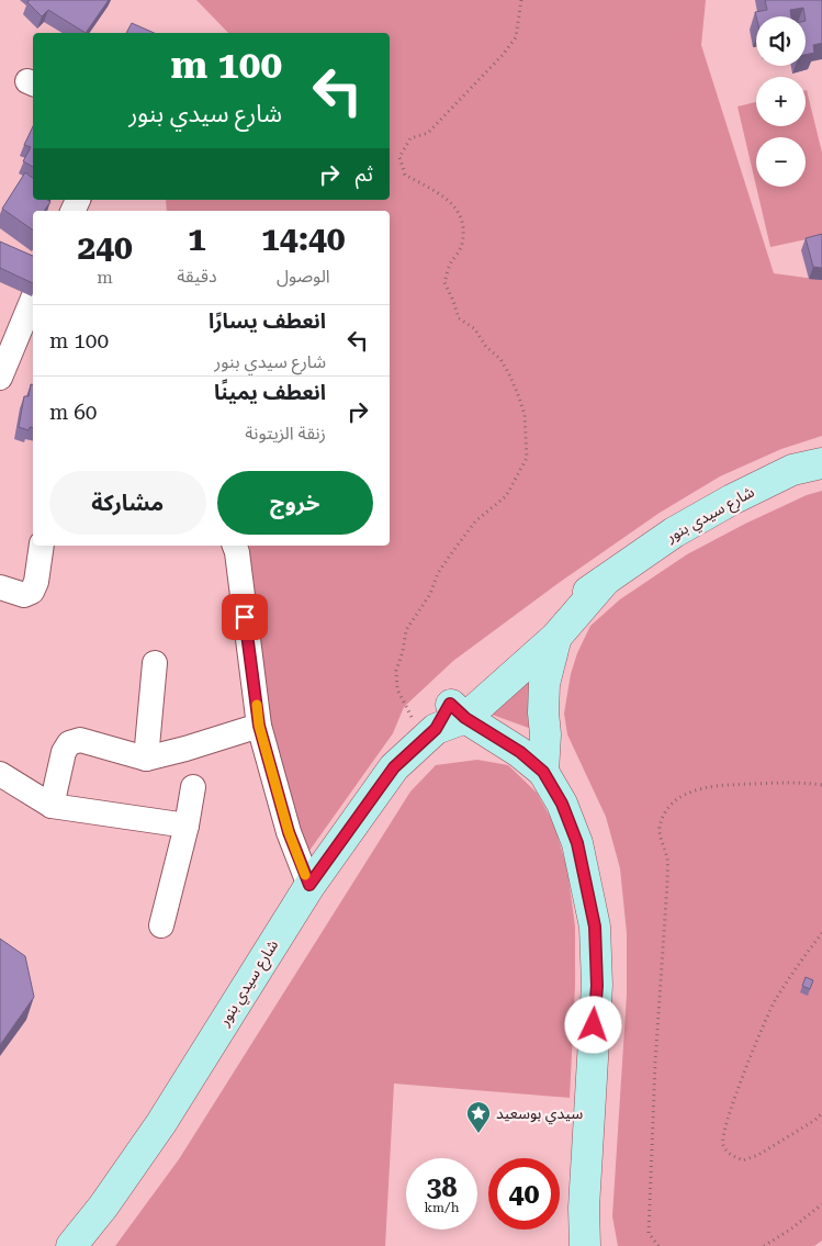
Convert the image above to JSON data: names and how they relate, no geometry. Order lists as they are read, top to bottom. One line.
{"streets":{"street":["شارع سيدي بنور"]},"places":{"place":["سيدي بوسعيد"]},"page":{"map_buttons":["+","−"],"turn":["100 m","شارع سيدي بنور"],"then":"ثم","eta":["14:40","الوصول","1","دقيقة","240","m"],"list":[{"name":"انعطف يسارًا","note":"شارع سيدي بنور","value":"100 m"},{"name":"انعطف يمينًا","note":"زنقة الزيتونة","value":"60 m"}],"buttons":["خروج","مشاركة"],"speed":"38 km/h","limit":"40"}}
